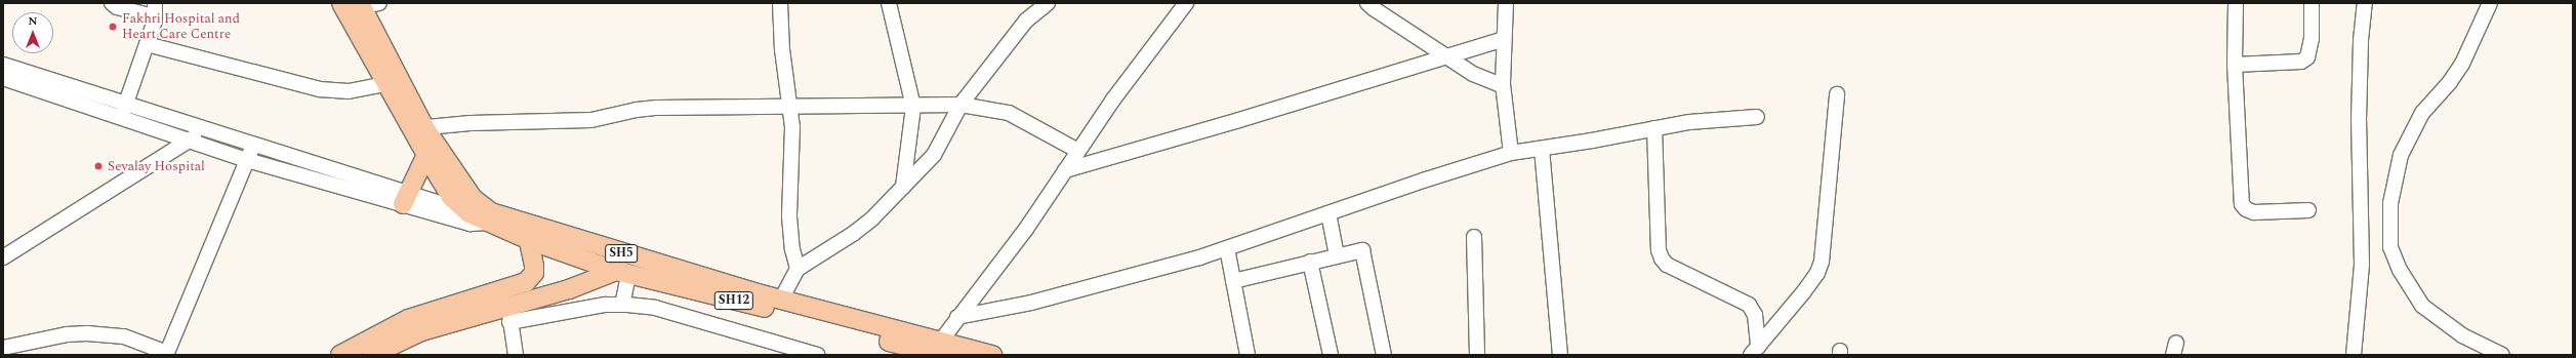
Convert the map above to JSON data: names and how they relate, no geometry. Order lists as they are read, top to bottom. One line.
{"streets":{"main road":["SH5","SH12"]},"crossings":[["SH5","SH12"]],"places":["Fakhri Hospital and Heart Care Centre","Sevalay Hospital"],"north":"top"}
